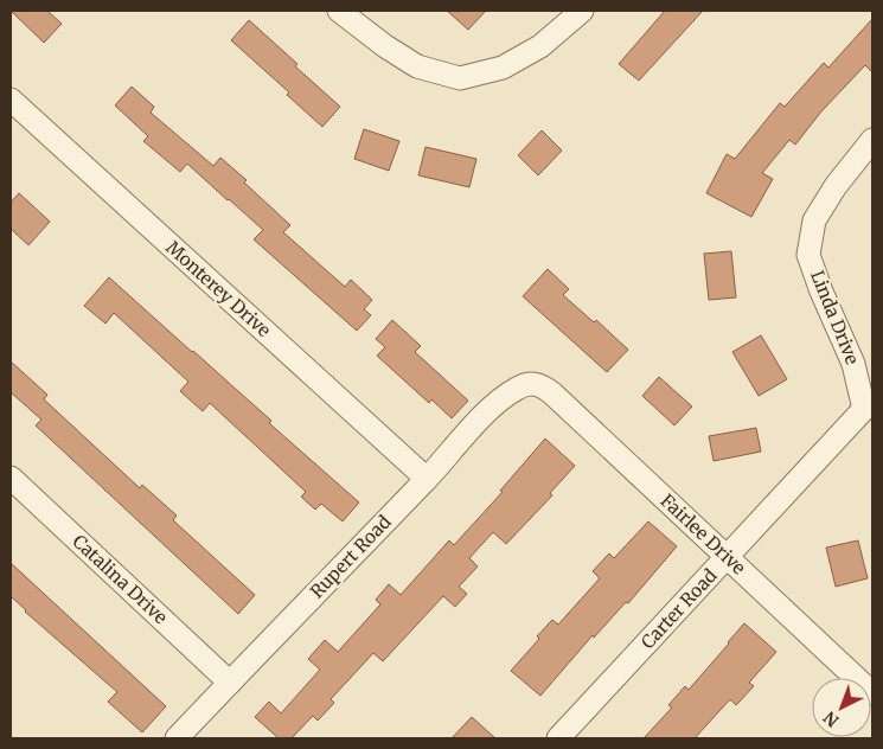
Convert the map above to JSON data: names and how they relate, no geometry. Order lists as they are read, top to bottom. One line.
{"streets":{"street":["Monterey Drive","Linda Drive","Fairlee Drive","Rupert Road","Catalina Drive","Carter Road"]},"crossings":[["Monterey Drive","Rupert Road"],["Linda Drive","Carter Road"],["Fairlee Drive","Rupert Road"],["Fairlee Drive","Carter Road"],["Rupert Road","Catalina Drive"]],"north":"bottom left"}
